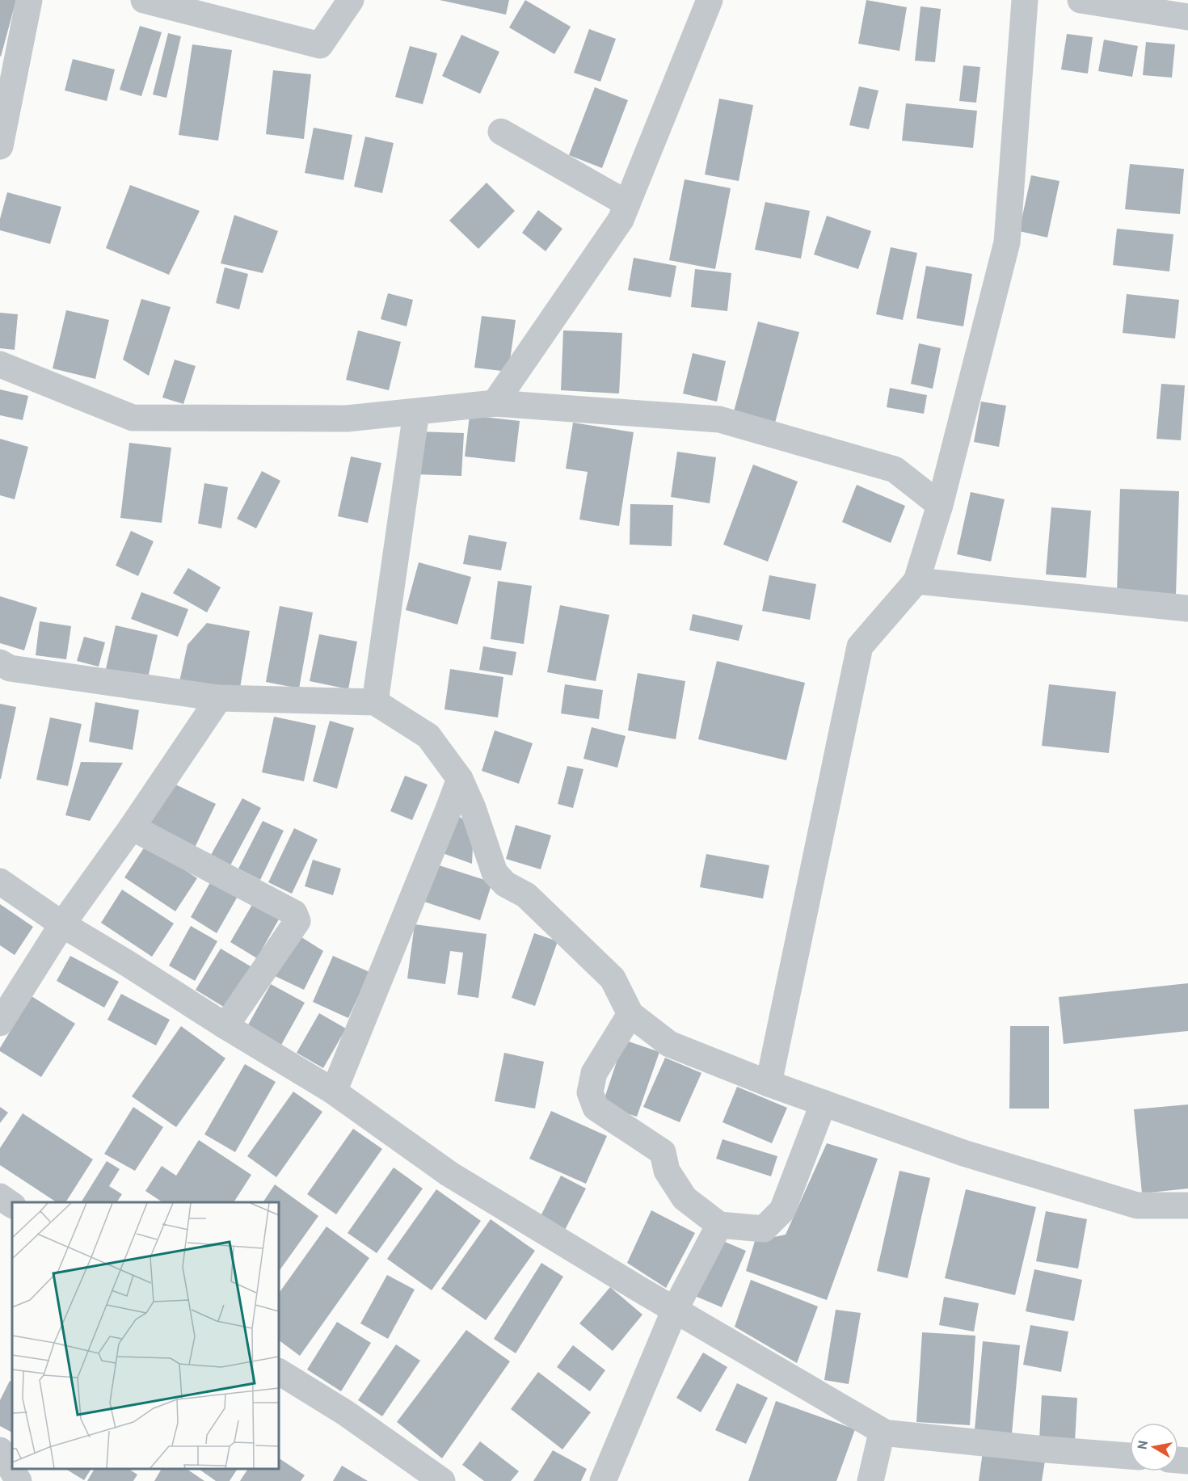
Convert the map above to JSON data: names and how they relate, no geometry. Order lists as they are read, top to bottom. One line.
{"north":"left"}
